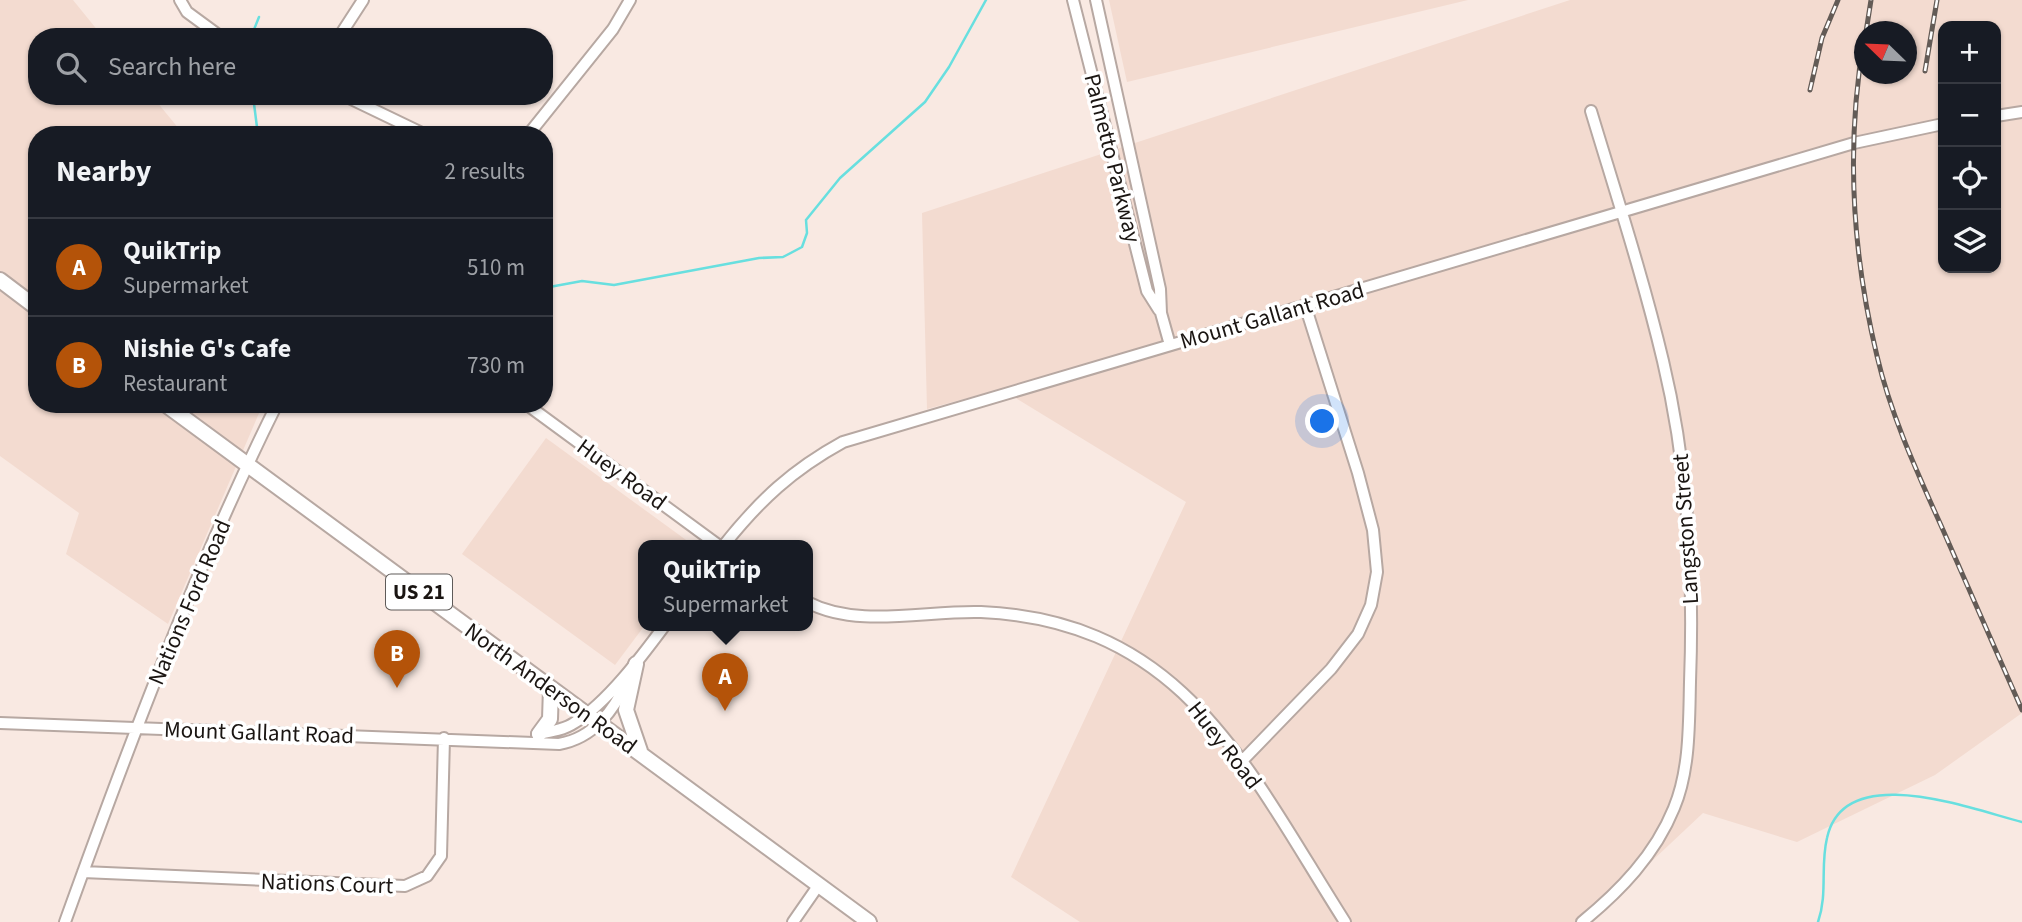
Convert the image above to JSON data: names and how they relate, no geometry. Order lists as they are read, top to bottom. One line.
{"streets":{"main road":["US 21","North Anderson Road"],"street":["Palmetto Parkway","Mount Gallant Road","Huey Road","Langston Street","Nations Ford Road","Nations Court"]},"crossings":[["Palmetto Parkway","Mount Gallant Road"],["Mount Gallant Road","Langston Street"],["Mount Gallant Road","Nations Ford Road"],["Mount Gallant Road","North Anderson Road"],["Mount Gallant Road","Nations Court"],["Nations Ford Road","North Anderson Road"],["Nations Ford Road","Nations Court"]],"north":"top left","page":{"map_buttons":["+","−"],"search":"Search here","heading":["Nearby","2 results"],"list":[{"mark":"A","name":"QuikTrip","note":"Supermarket","value":"510 m"},{"mark":"B","name":"Nishie G's Cafe","note":"Restaurant","value":"730 m"}],"popup":["QuikTrip","Supermarket"],"pins":["B","A"]}}
